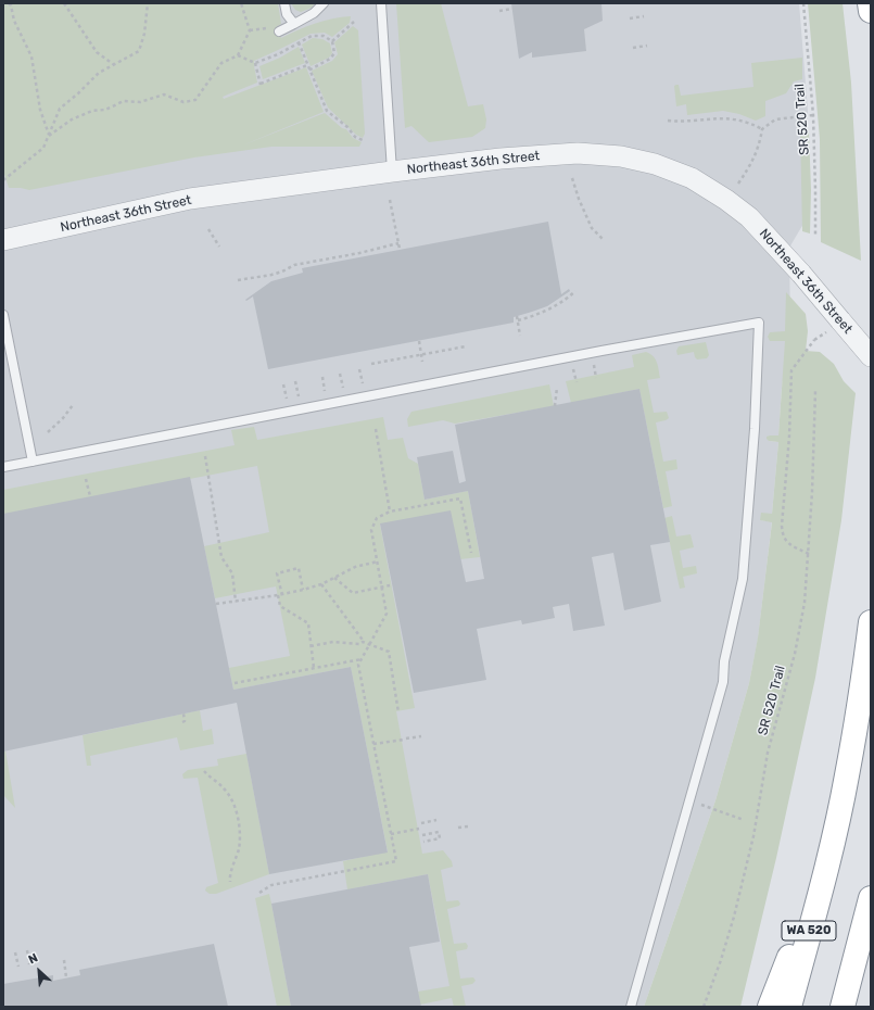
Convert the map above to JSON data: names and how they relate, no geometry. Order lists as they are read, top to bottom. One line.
{"streets":{"highway":["WA 520"],"street":["Northeast 36th Street"],"path":["SR 520 Trail"]},"north":"top left"}
